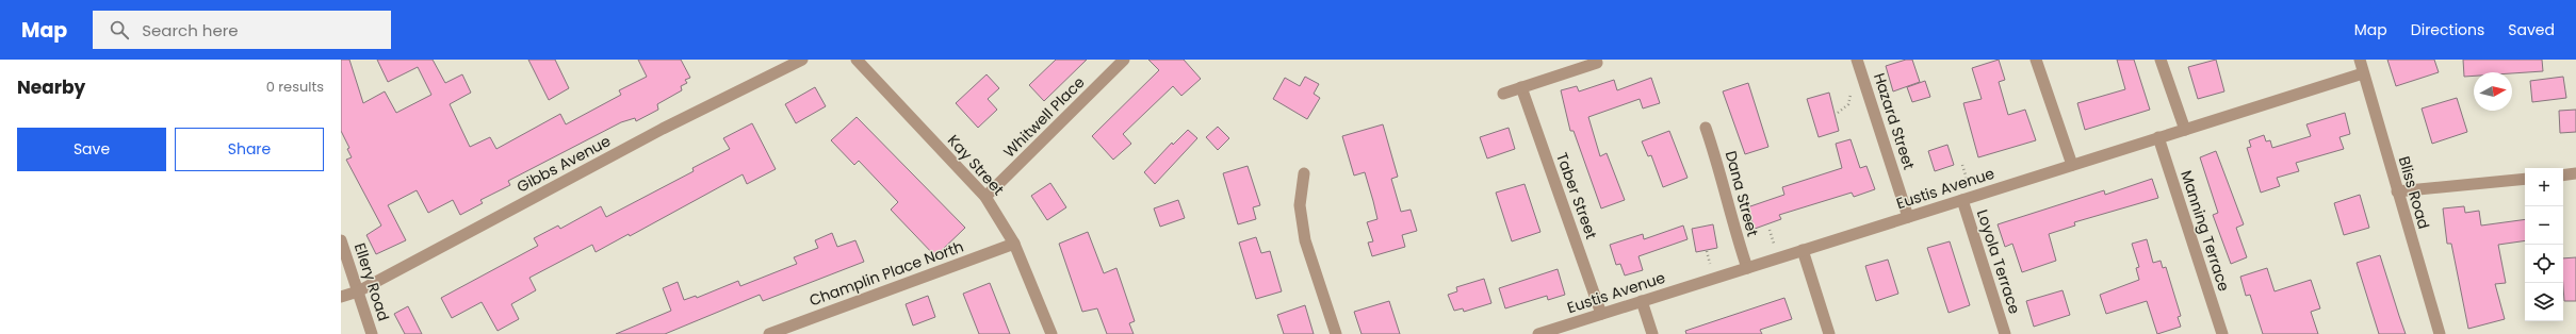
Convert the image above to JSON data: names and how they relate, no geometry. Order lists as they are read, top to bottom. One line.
{"streets":{"street":["Whitwell Place","Hazard Street","Gibbs Avenue","Kay Street","Eustis Avenue","Bliss Road","Dana Street","Taber Street","Manning Terrace","Loyola Terrace","Champlin Place North","Ellery Road"]},"crossings":[["Whitwell Place","Kay Street"],["Hazard Street","Eustis Avenue"],["Gibbs Avenue","Ellery Road"],["Kay Street","Champlin Place North"],["Eustis Avenue","Bliss Road"],["Eustis Avenue","Dana Street"],["Eustis Avenue","Taber Street"],["Eustis Avenue","Manning Terrace"],["Eustis Avenue","Loyola Terrace"]],"north":"right","page":{"header":"Map","search":"Search here","nav":["Map","Directions","Saved"],"heading":["Nearby","0 results"],"buttons":["Save","Share"],"map_buttons":["+","−"]}}
